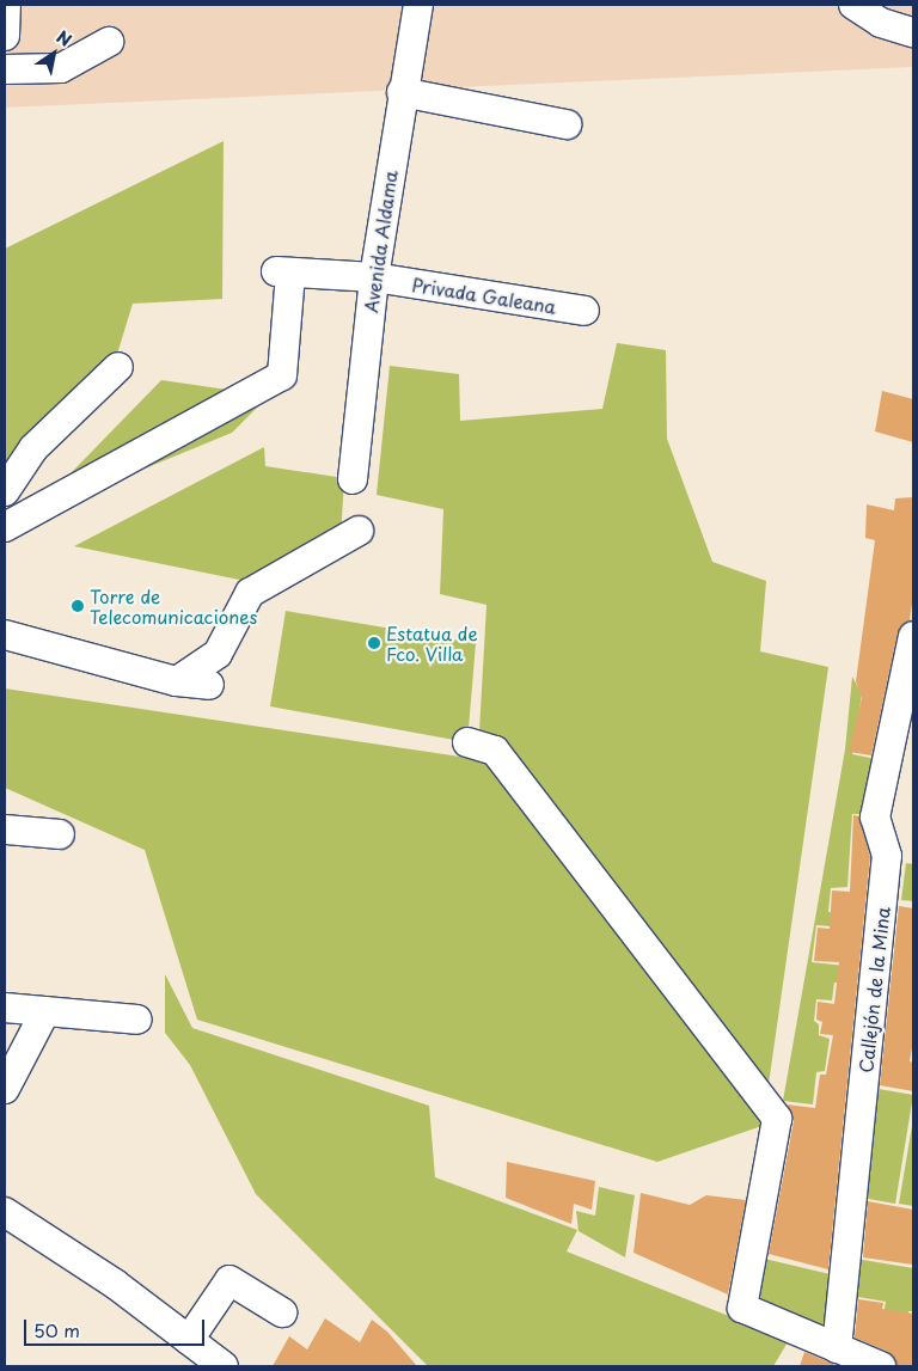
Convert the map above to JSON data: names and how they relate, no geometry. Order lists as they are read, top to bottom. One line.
{"streets":{"street":["Avenida Aldama","Privada Galeana","Callejón de la Mina"]},"crossings":[["Avenida Aldama","Privada Galeana"]],"places":["Torre de Telecomunicaciones","Estatua de Fco. Villa"],"scale_bar":"50 m","north":"top right"}
